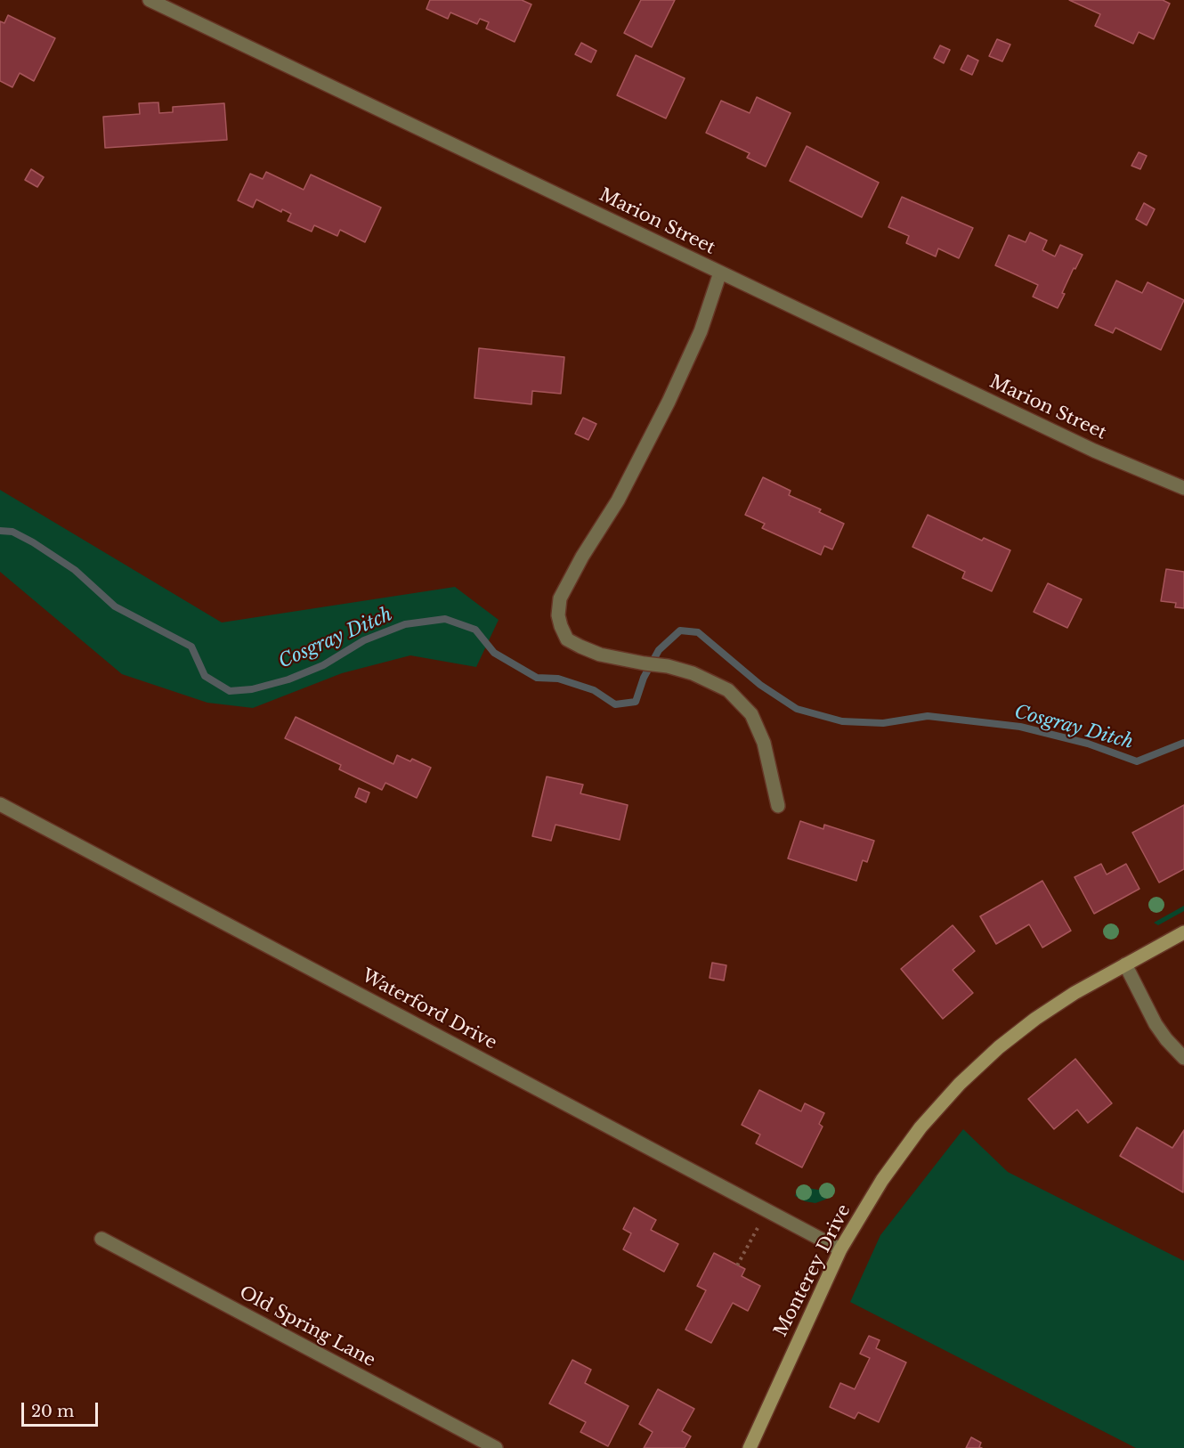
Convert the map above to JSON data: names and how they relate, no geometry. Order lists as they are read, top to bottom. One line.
{"streets":{"street":["Marion Street","Waterford Drive","Monterey Drive","Old Spring Lane"]},"crossings":[["Waterford Drive","Monterey Drive"]],"water":["Cosgray Ditch"],"scale_bar":"20 m"}
